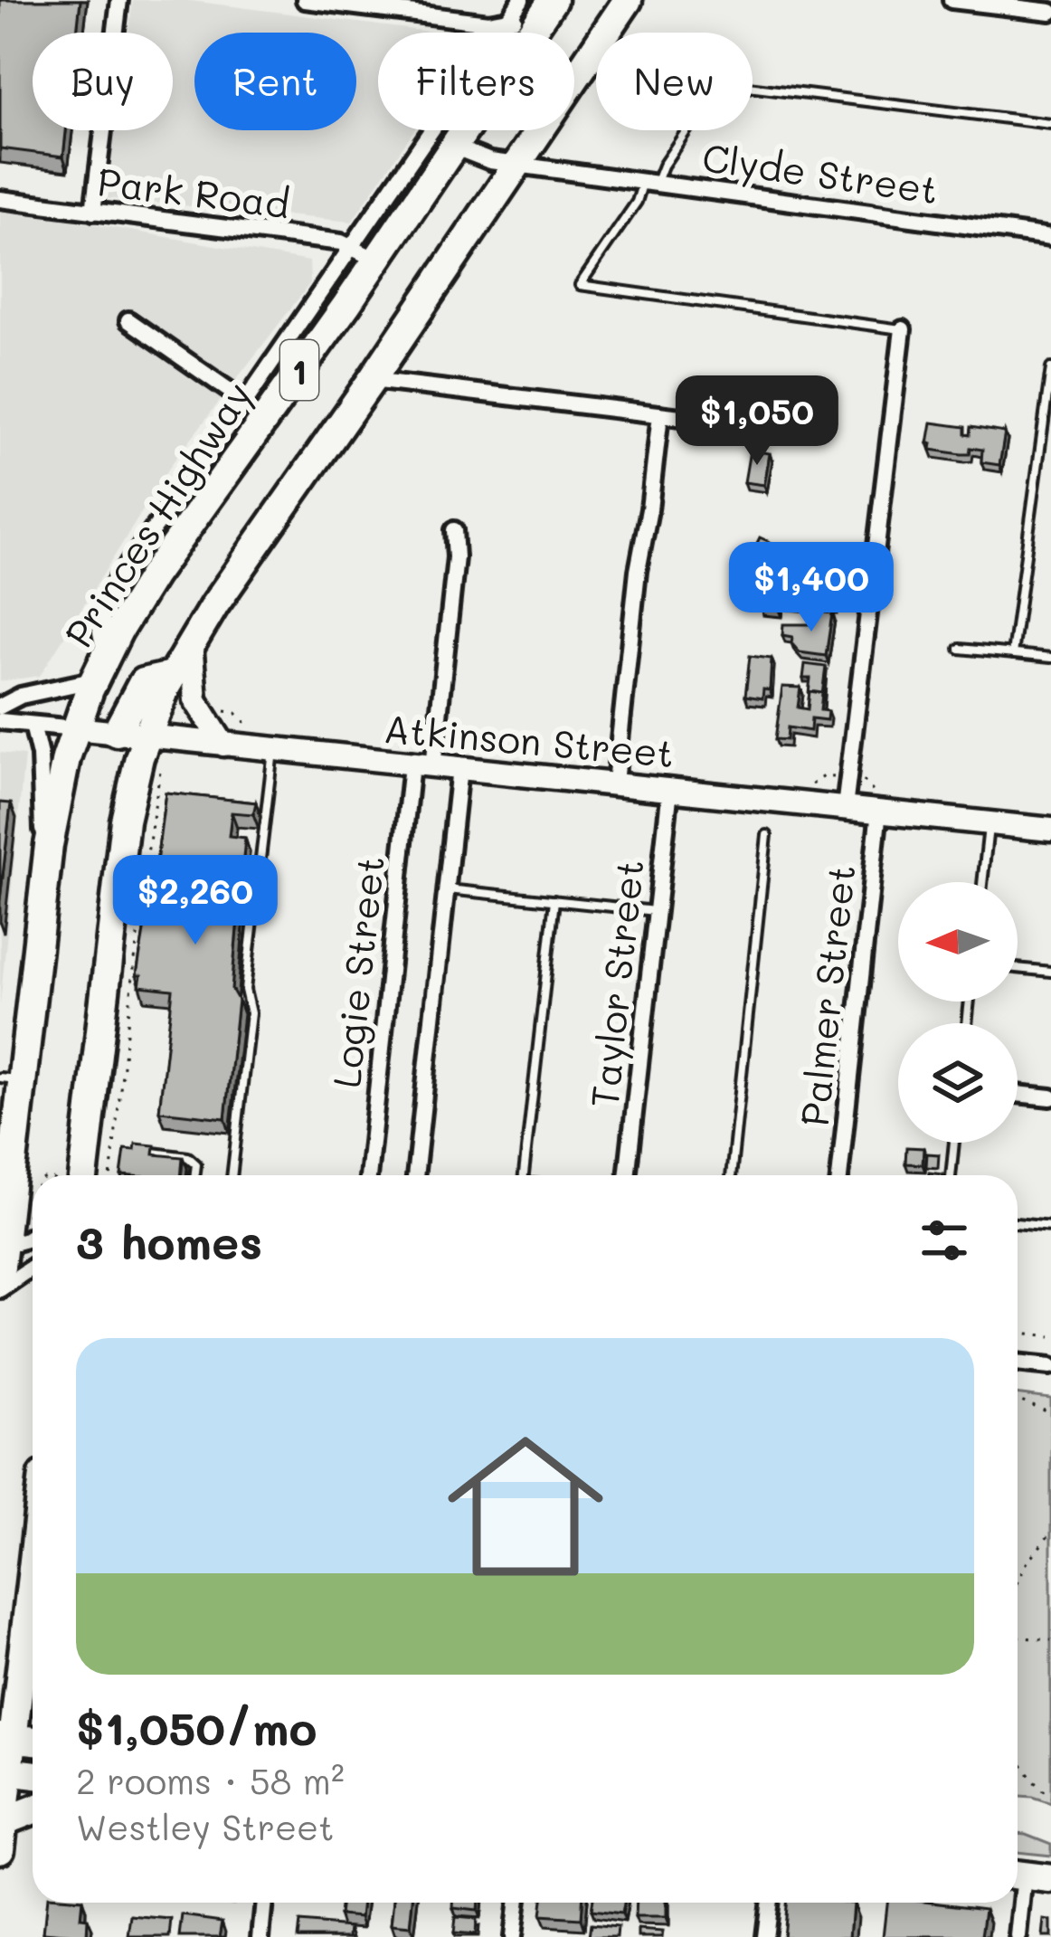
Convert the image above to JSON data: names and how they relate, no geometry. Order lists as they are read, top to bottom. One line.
{"streets":{"highway":["1","Princes Highway"],"street":["Clyde Street","Park Road","Atkinson Street","Logie Street","Taylor Street","Palmer Street"]},"crossings":[["Clyde Street","1"],["Clyde Street","Princes Highway"],["Park Road","Princes Highway"],["1","Atkinson Street"],["Princes Highway","Atkinson Street"],["Atkinson Street","Logie Street"],["Atkinson Street","Taylor Street"],["Atkinson Street","Palmer Street"]],"north":"left","page":{"chip":["Buy","Rent","Filters","New"],"price":["$1,050","$1,400","$2,260"],"heading":"3 homes","list":[{"name":"$1,050/mo","note":"2 rooms · 58 m² · Westley Street"}]}}
